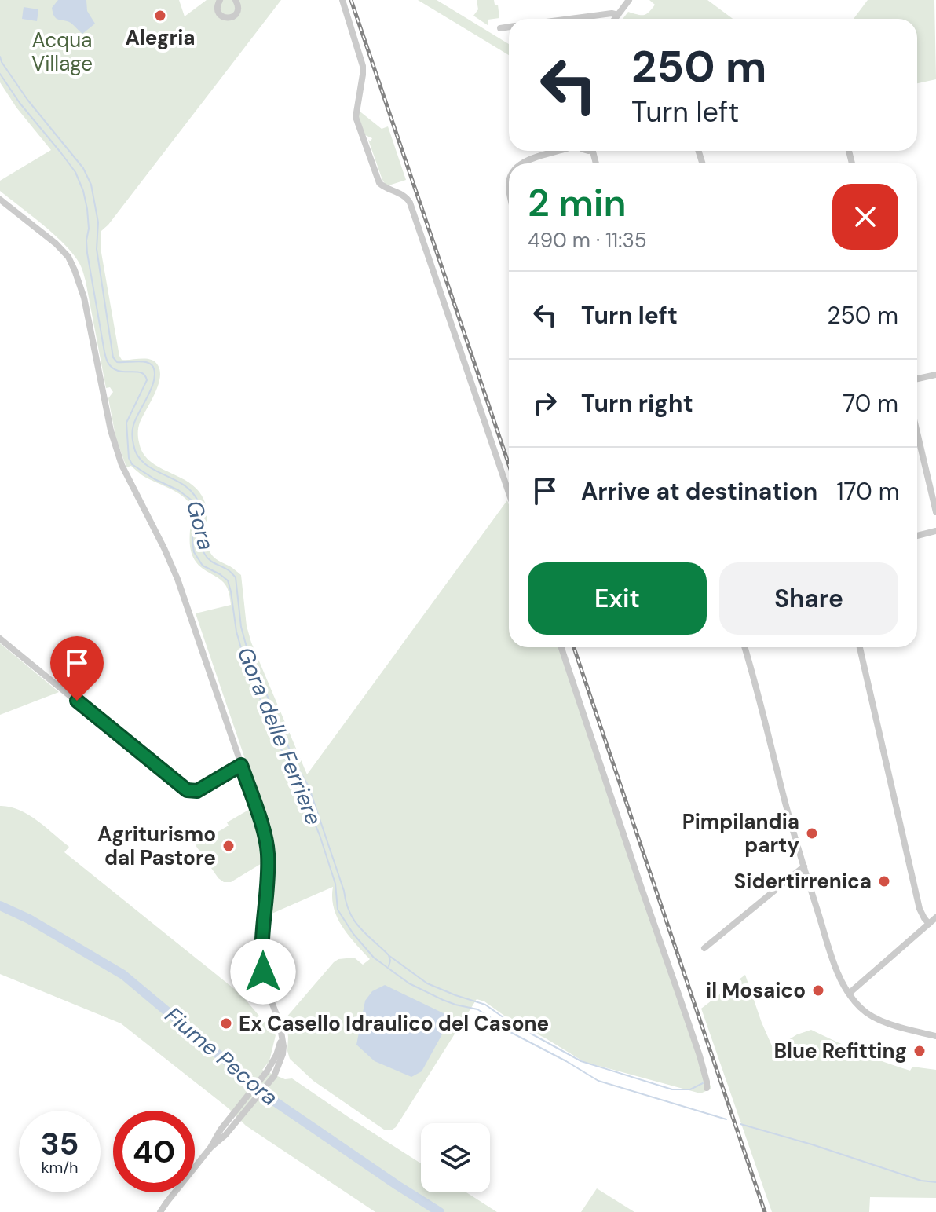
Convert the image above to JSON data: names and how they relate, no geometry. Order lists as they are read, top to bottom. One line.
{"water":["Gora","Gora delle Ferriere","Fiume Pecora"],"parks":["Acqua Village"],"places":["Alegria","Pimpilandia party","Agriturismo dal Pastore","Sidertirrenica","il Mosaico","Ex Casello Idraulico del Casone","Blue Refitting"],"page":{"turn":["250 m","Turn left"],"heading":["2 min","490 m · 11:35"],"list":[{"name":"Turn left","value":"250 m"},{"name":"Turn right","value":"70 m"},{"name":"Arrive at destination","value":"170 m"}],"buttons":["Exit","Share"],"speed":"35 km/h","limit":"40"}}
